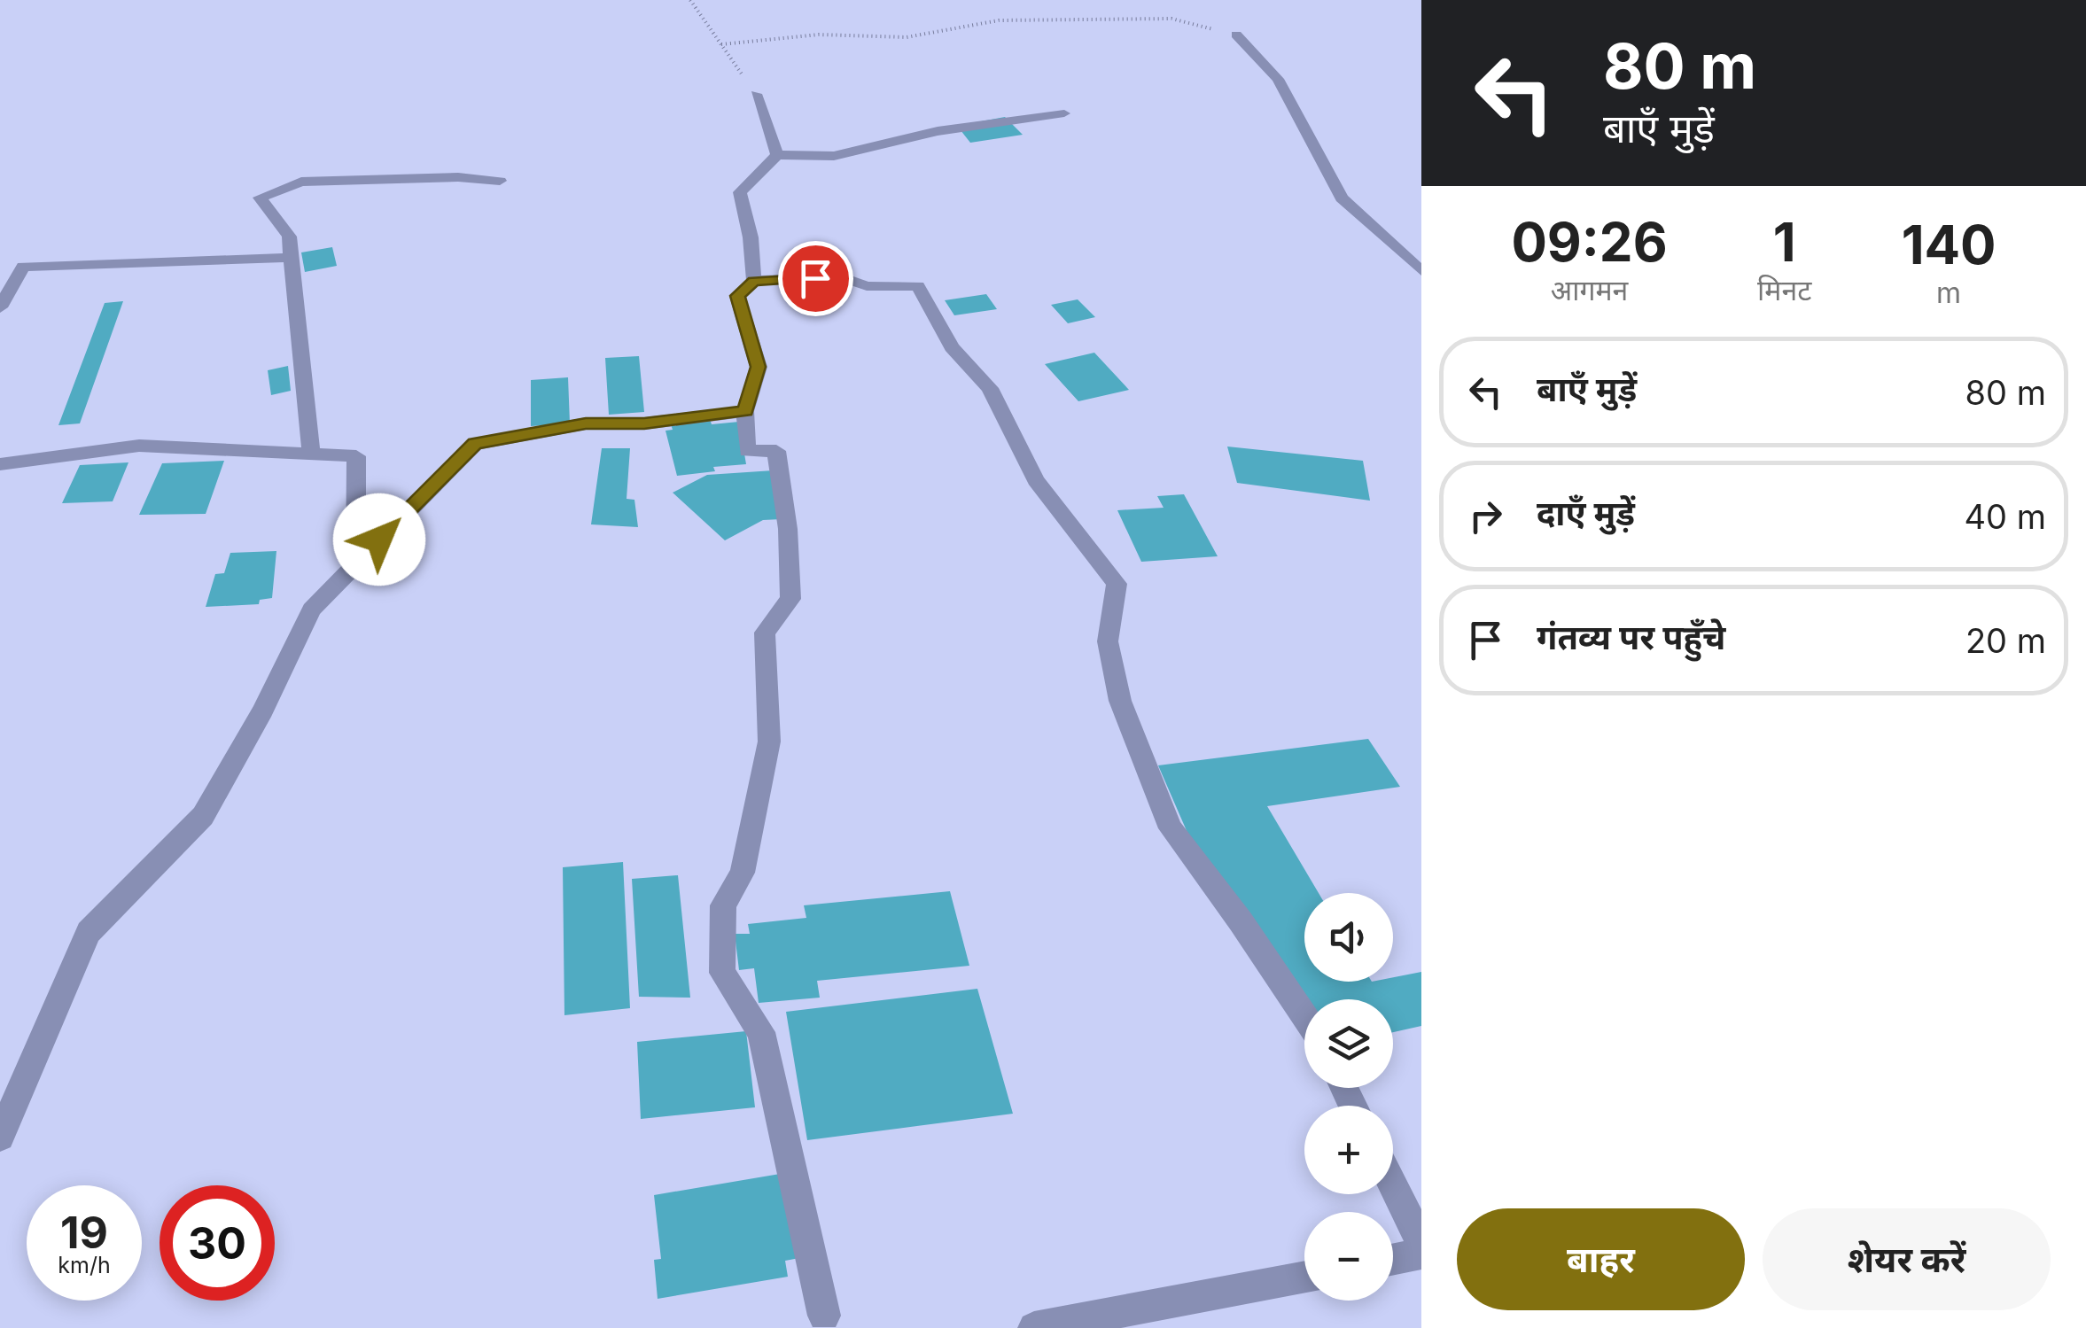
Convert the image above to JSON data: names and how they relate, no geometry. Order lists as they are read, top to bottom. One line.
{"page":{"turn":["80 m","बाएँ मुड़ें"],"eta":["09:26","आगमन","1","मिनट","140","m"],"list":[{"name":"बाएँ मुड़ें","value":"80 m"},{"name":"दाएँ मुड़ें","value":"40 m"},{"name":"गंतव्य पर पहुँचे","value":"20 m"}],"map_buttons":["+","−"],"speed":"19 km/h","limit":"30","buttons":["बाहर","शेयर करें"]}}
